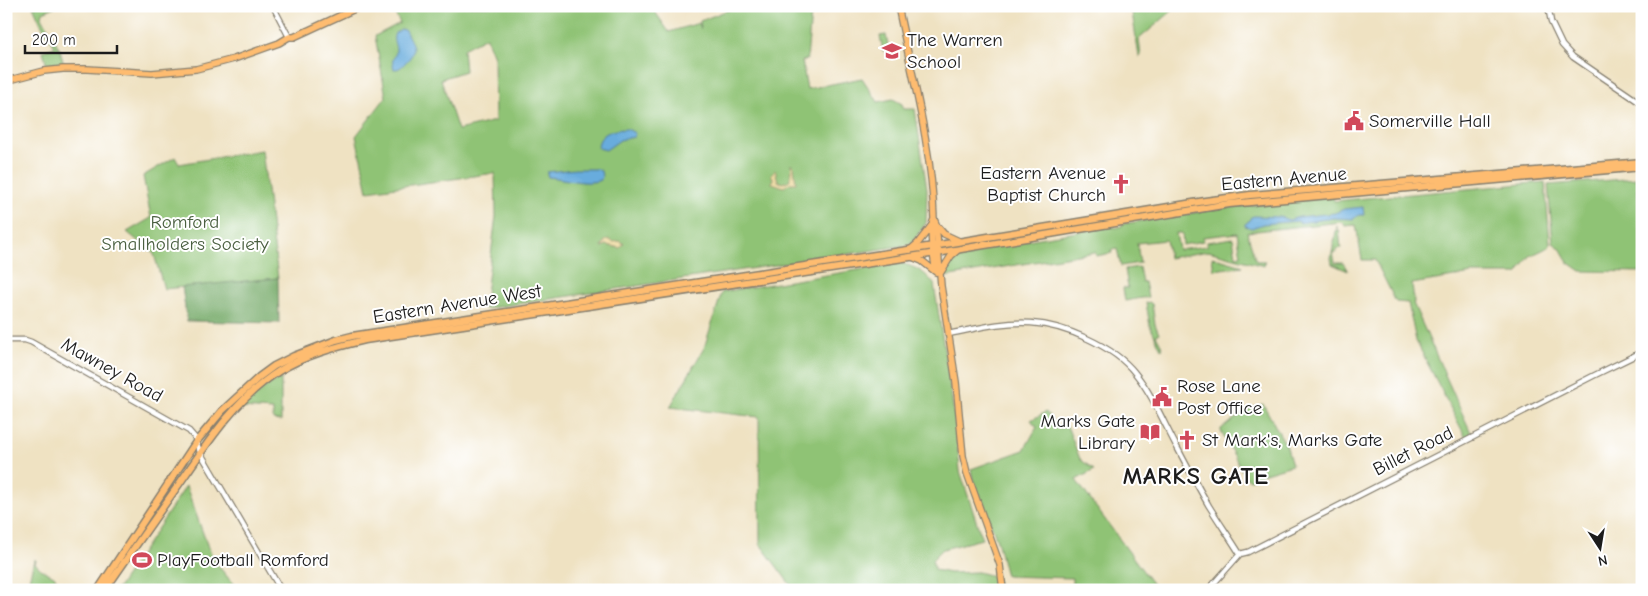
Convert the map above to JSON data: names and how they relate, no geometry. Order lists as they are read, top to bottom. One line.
{"streets":{"highway":["Eastern Avenue","Eastern Avenue West"],"street":["Mawney Road","Billet Road"]},"crossings":[["Eastern Avenue","Eastern Avenue West"],["Eastern Avenue West","Mawney Road"]],"districts":["MARKS GATE"],"parks":["Romford Smallholders Society"],"places":{"school or university":["The Warren School"],"public building":["Somerville Hall","Rose Lane Post Office"],"church":["Eastern Avenue Baptist Church","St Mark's, Marks Gate"],"library":["Marks Gate Library"],"sports":["PlayFootball Romford"]},"scale_bar":"200 m","north":"bottom"}
